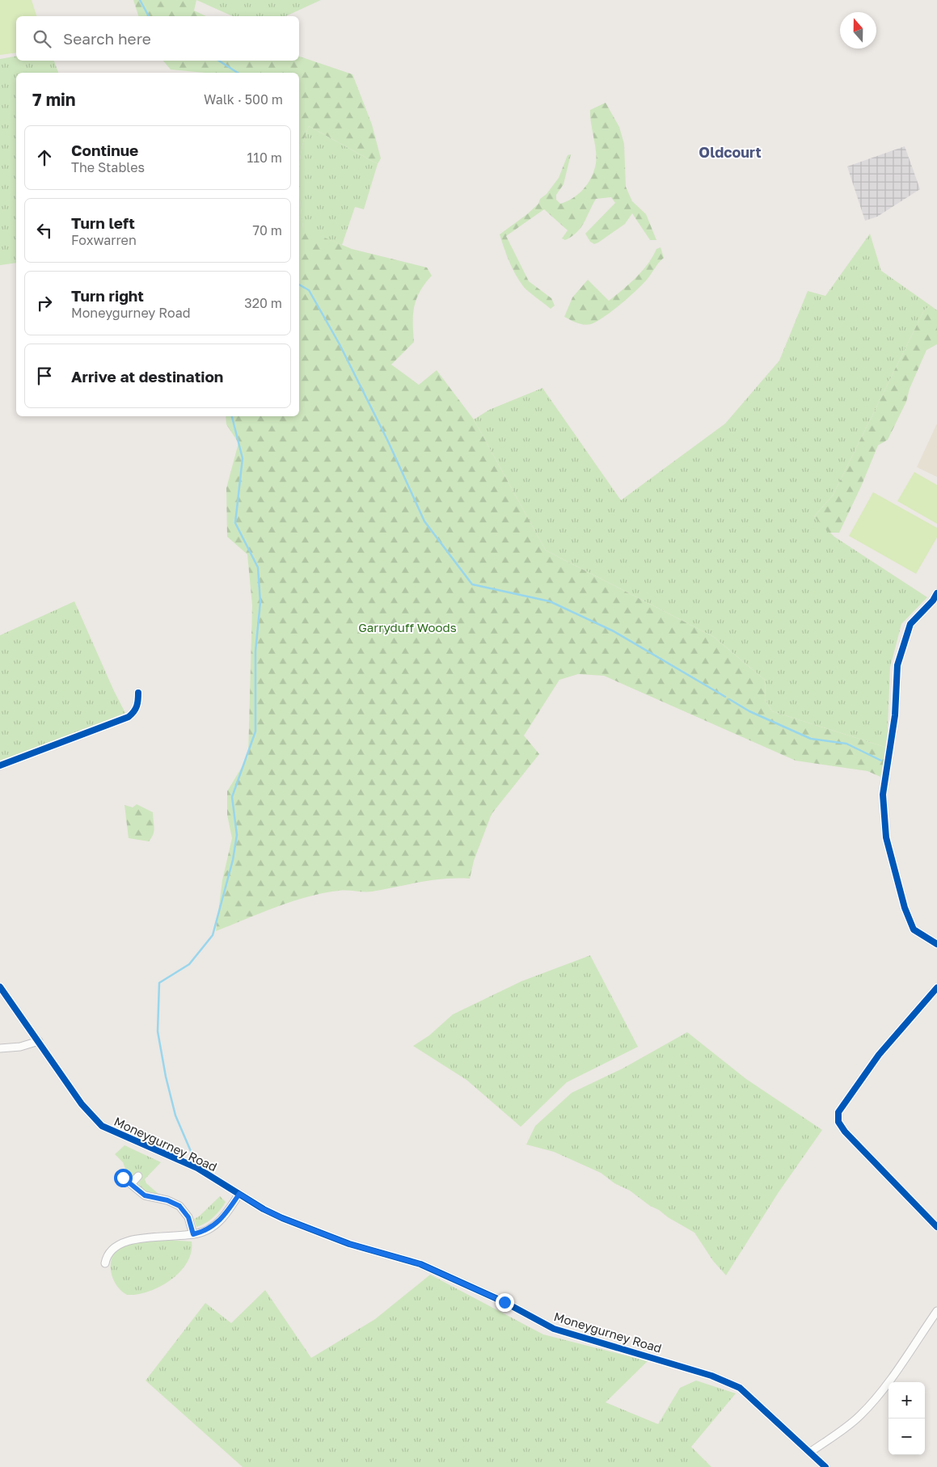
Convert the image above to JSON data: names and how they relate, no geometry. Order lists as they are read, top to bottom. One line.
{"streets":{"street":["Moneygurney Road"]},"districts":["Oldcourt"],"parks":["Garryduff Woods"],"north":"top","page":{"search":"Search here","heading":["7 min","Walk · 500 m"],"list":[["Continue","The Stables","110 m"],["Turn left","Foxwarren","70 m"],["Turn right","Moneygurney Road","320 m"],"Arrive at destination"],"map_buttons":["+","−"]}}
